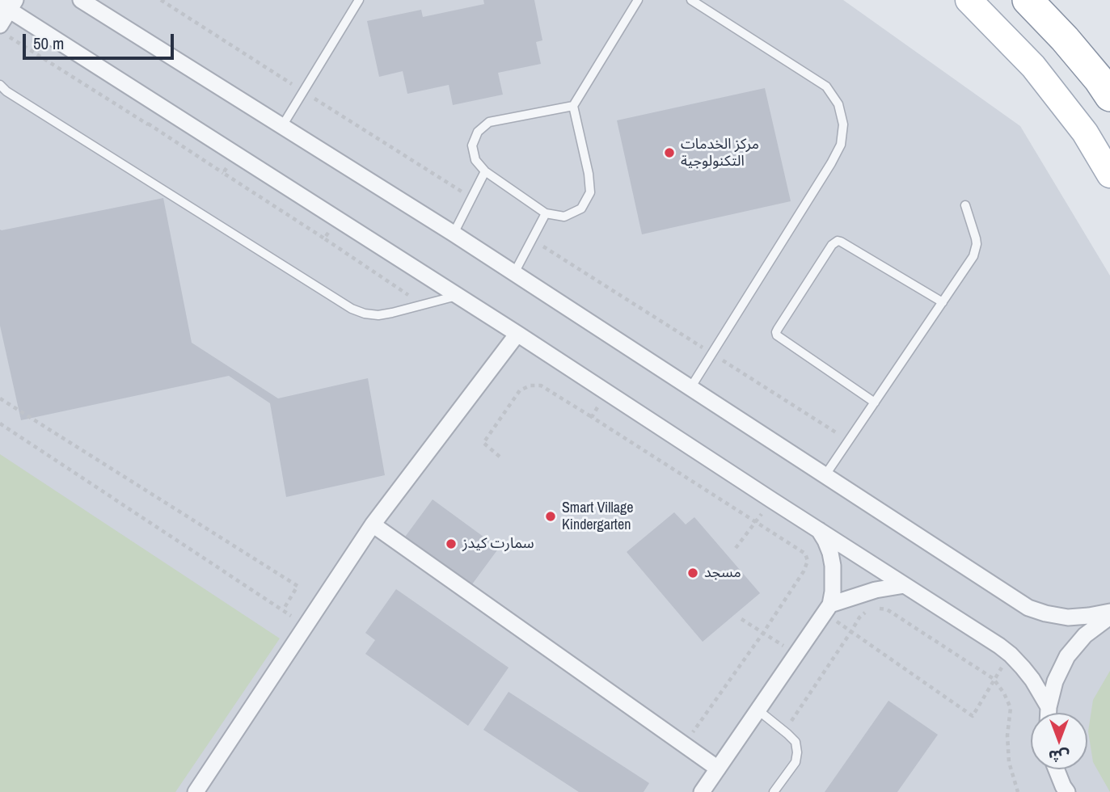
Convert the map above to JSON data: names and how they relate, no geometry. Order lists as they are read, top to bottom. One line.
{"places":["مركز الخدمات التكنولوجية","Smart Village Kindergarten","سمارت كيدز","مسجد"],"scale_bar":"50 m","north":"bottom"}
